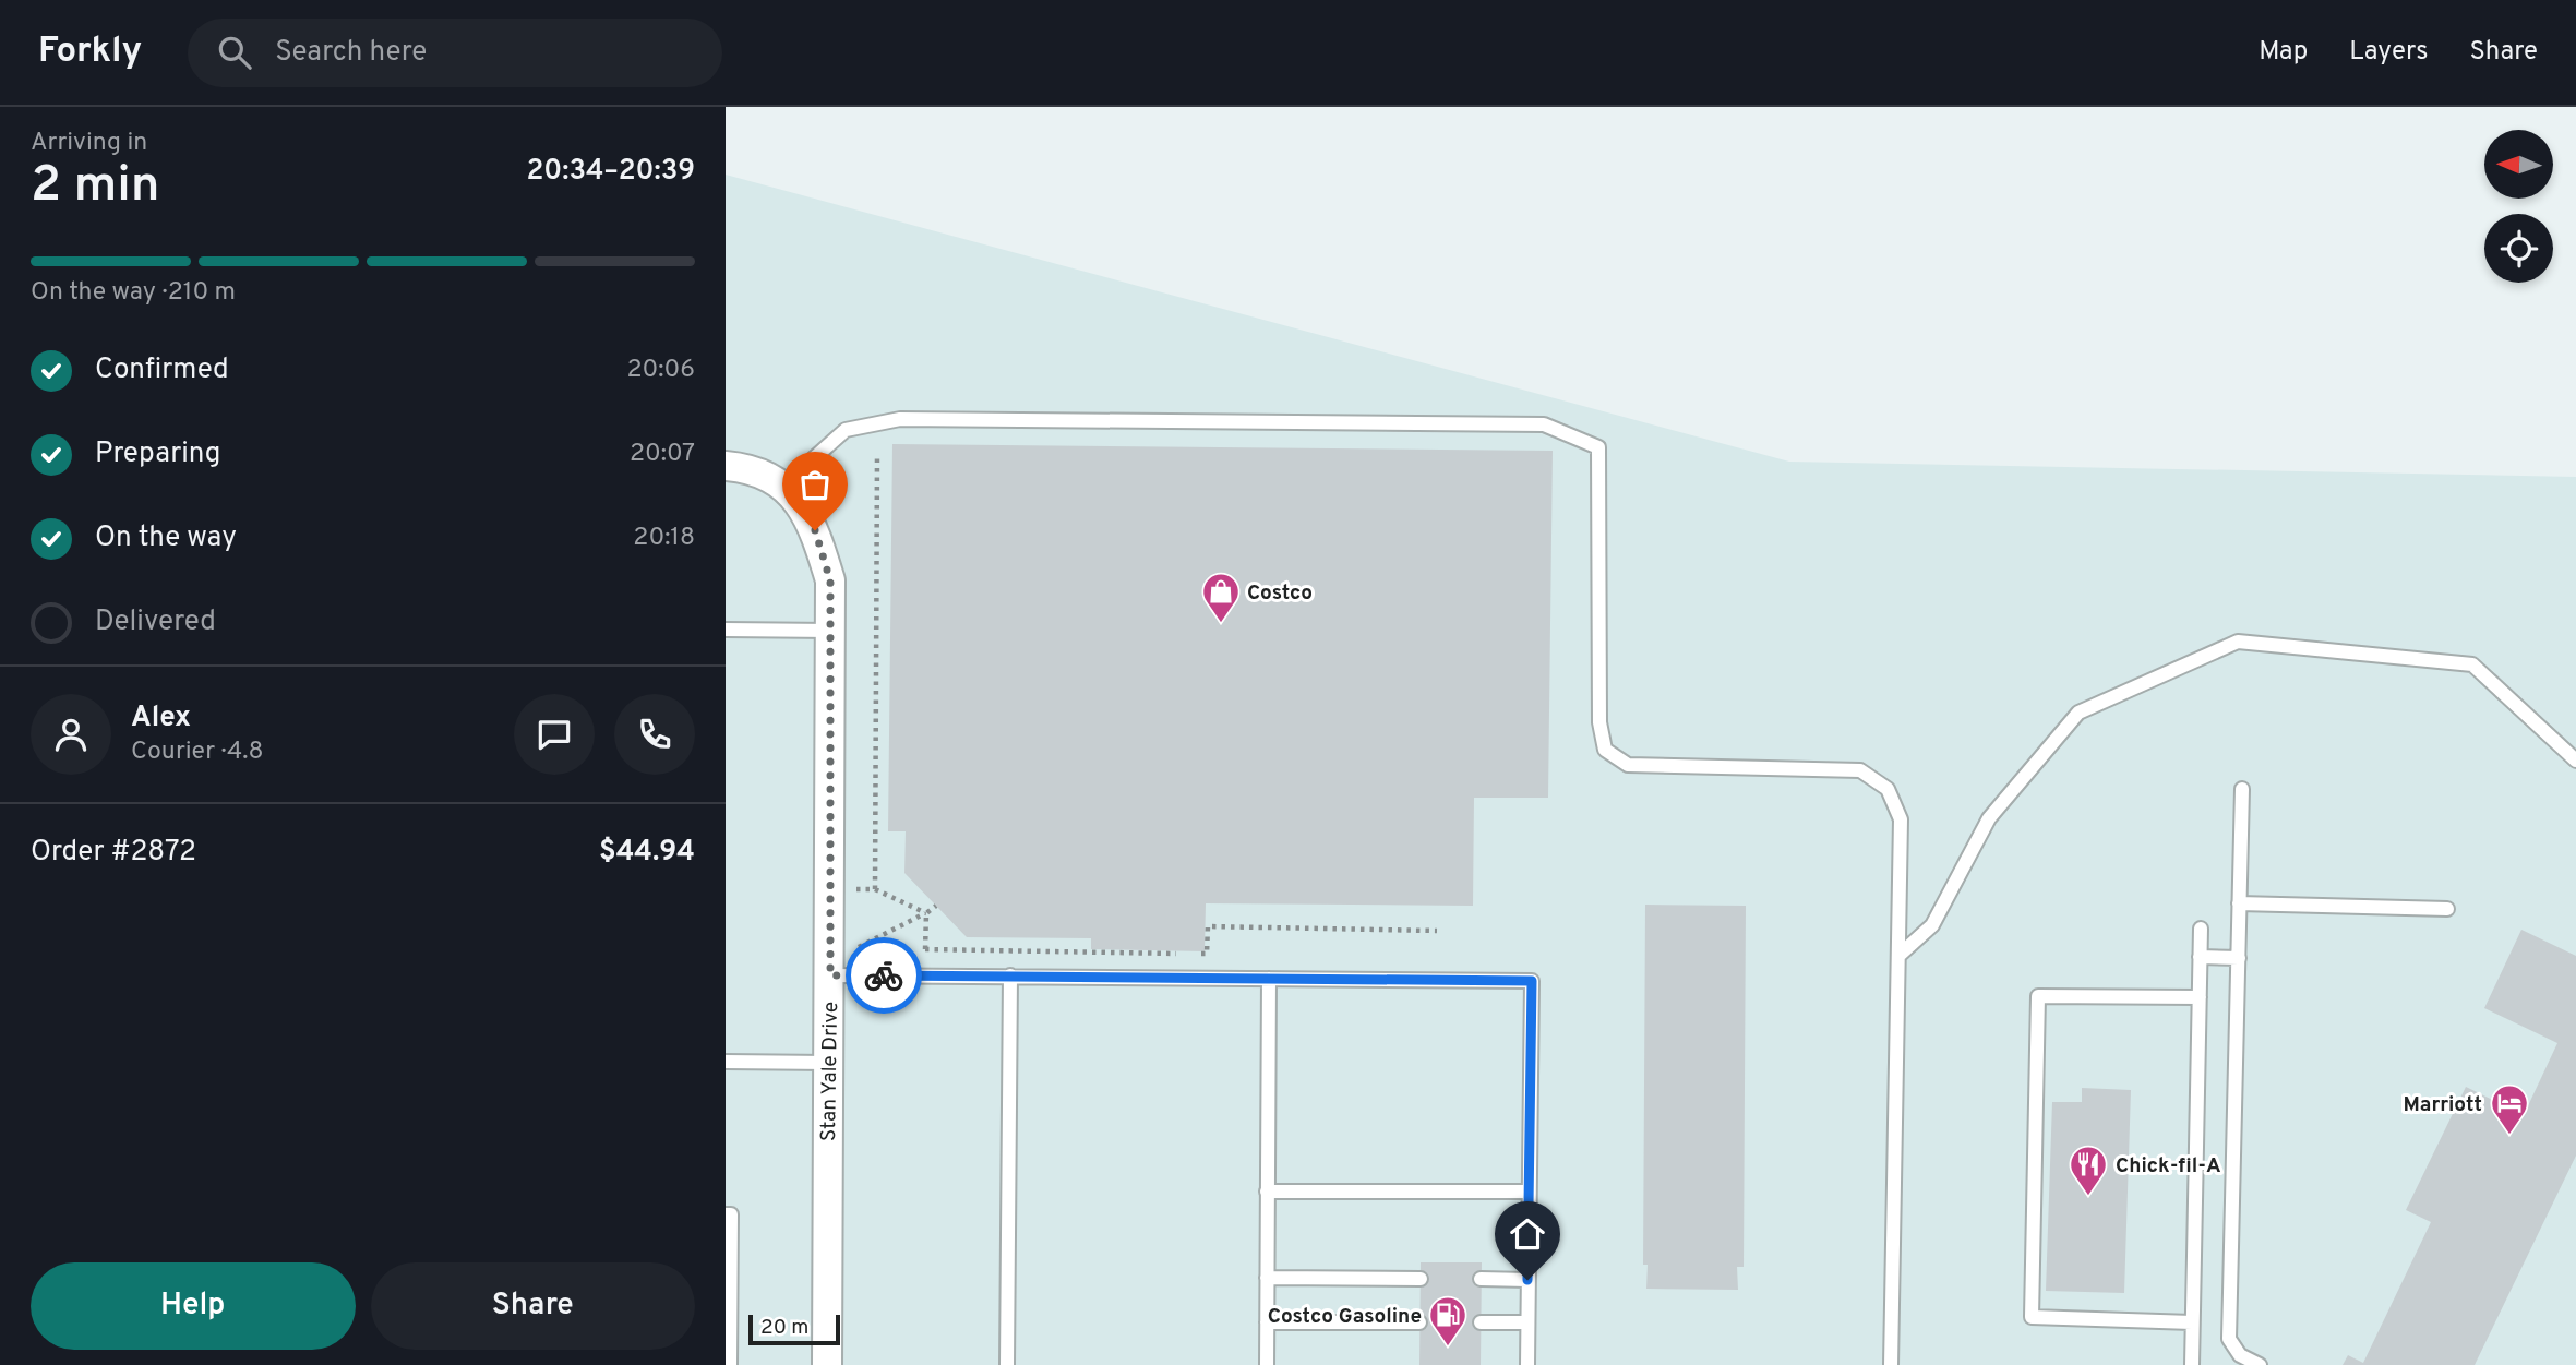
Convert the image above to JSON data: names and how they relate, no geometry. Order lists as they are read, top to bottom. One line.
{"streets":{"street":["Stan Yale Drive"]},"places":{"shop":["Costco"],"hotel":["Marriott"],"restaurant":["Chick-fil-A"],"fuel station":["Costco Gasoline"]},"scale_bar":"20 m","north":"left","page":{"header":"Forkly","search":"Search here","nav":["Map","Layers","Share"],"heading":["2 min","Arriving in","20:34–20:39"],"panel":["Alex","Courier · 4.8","Order #2872","$44.94"],"bar":"On the way · 210 m","list":[["Confirmed","20:06"],["Preparing","20:07"],["On the way","20:18"],"Delivered"],"buttons":["Help","Share"],"scale":"20 m"}}
